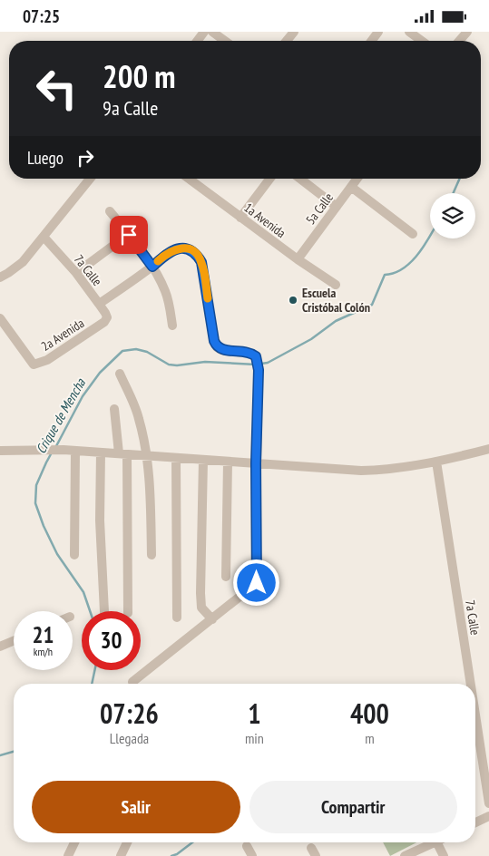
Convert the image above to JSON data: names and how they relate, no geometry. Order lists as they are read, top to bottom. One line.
{"streets":{"street":["5a Calle","1a Avenida","7a Calle","2a Avenida"]},"crossings":[["5a Calle","1a Avenida"],["7a Calle","2a Avenida"]],"water":["Crique de Mencha"],"places":["Escuela Cristóbal Colón"],"page":{"status":"07:25","turn":["200 m","9a Calle"],"then":"Luego","speed":"21 km/h","limit":"30","eta":["07:26","Llegada","1","min","400","m"],"buttons":["Salir","Compartir"]}}
